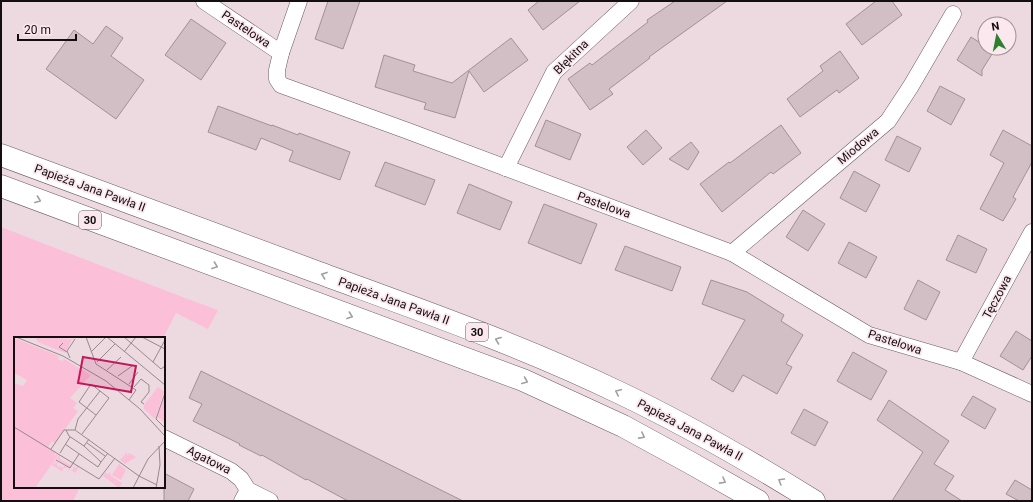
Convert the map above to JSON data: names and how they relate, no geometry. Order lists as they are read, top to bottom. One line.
{"streets":{"main road":["Papieża Jana Pawła II","30"],"street":["Pastelowa","Błękitna","Miodowa","Tęczowa","Agatowa"]},"crossings":[["Pastelowa","Błękitna"],["Pastelowa","Miodowa"],["Pastelowa","Tęczowa"]],"scale_bar":"20 m","north":"top"}
